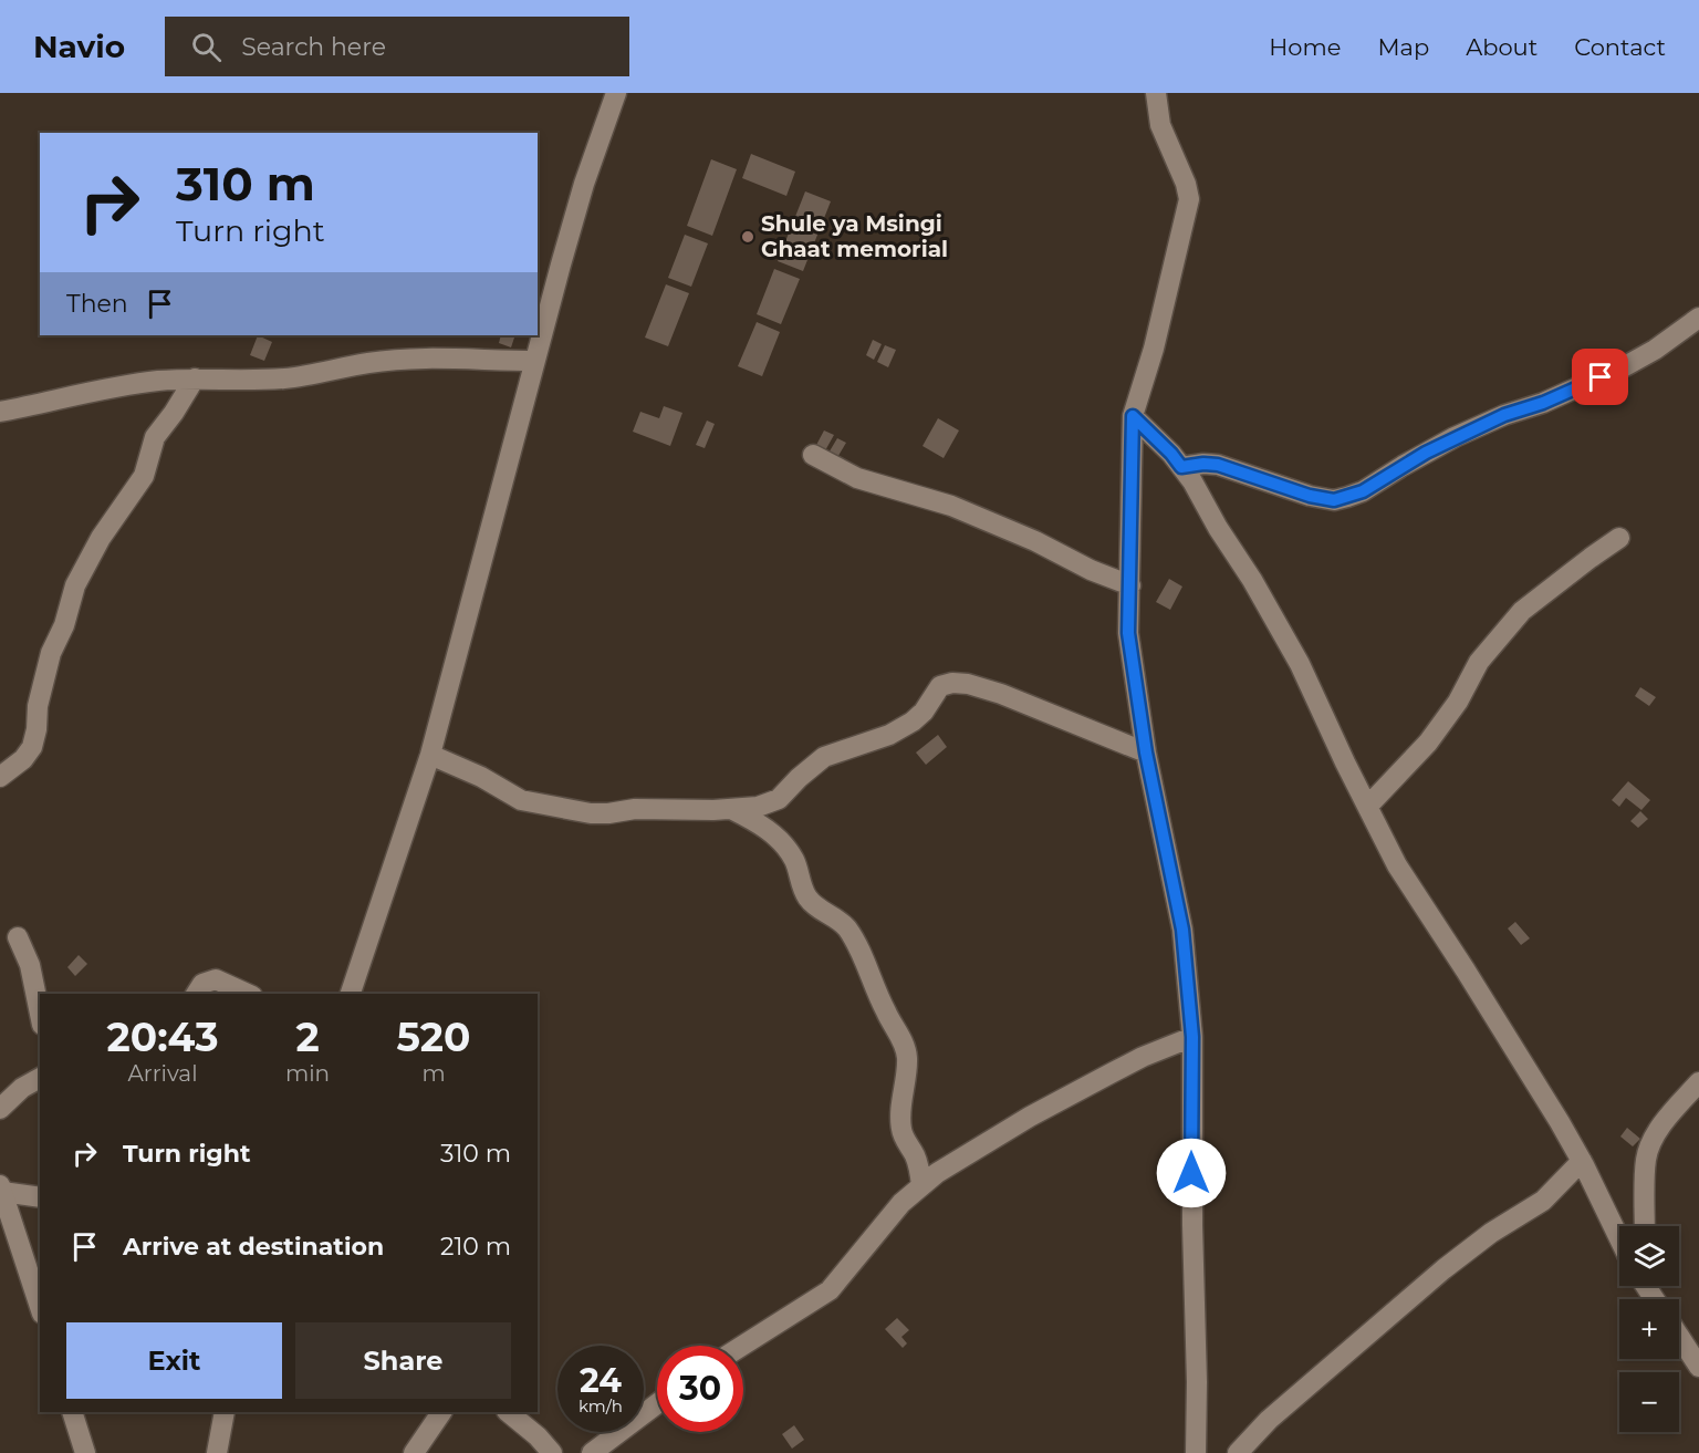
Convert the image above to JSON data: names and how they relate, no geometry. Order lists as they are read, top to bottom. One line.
{"places":["Shule ya Msingi Ghaat memorial"],"page":{"header":"Navio","search":"Search here","nav":["Home","Map","About","Contact"],"turn":["310 m","Turn right"],"then":"Then","eta":["20:43","Arrival","2","min","520","m"],"list":[{"name":"Turn right","value":"310 m"},{"name":"Arrive at destination","value":"210 m"}],"map_buttons":["+","−"],"buttons":["Exit","Share"],"speed":"24 km/h","limit":"30"}}
